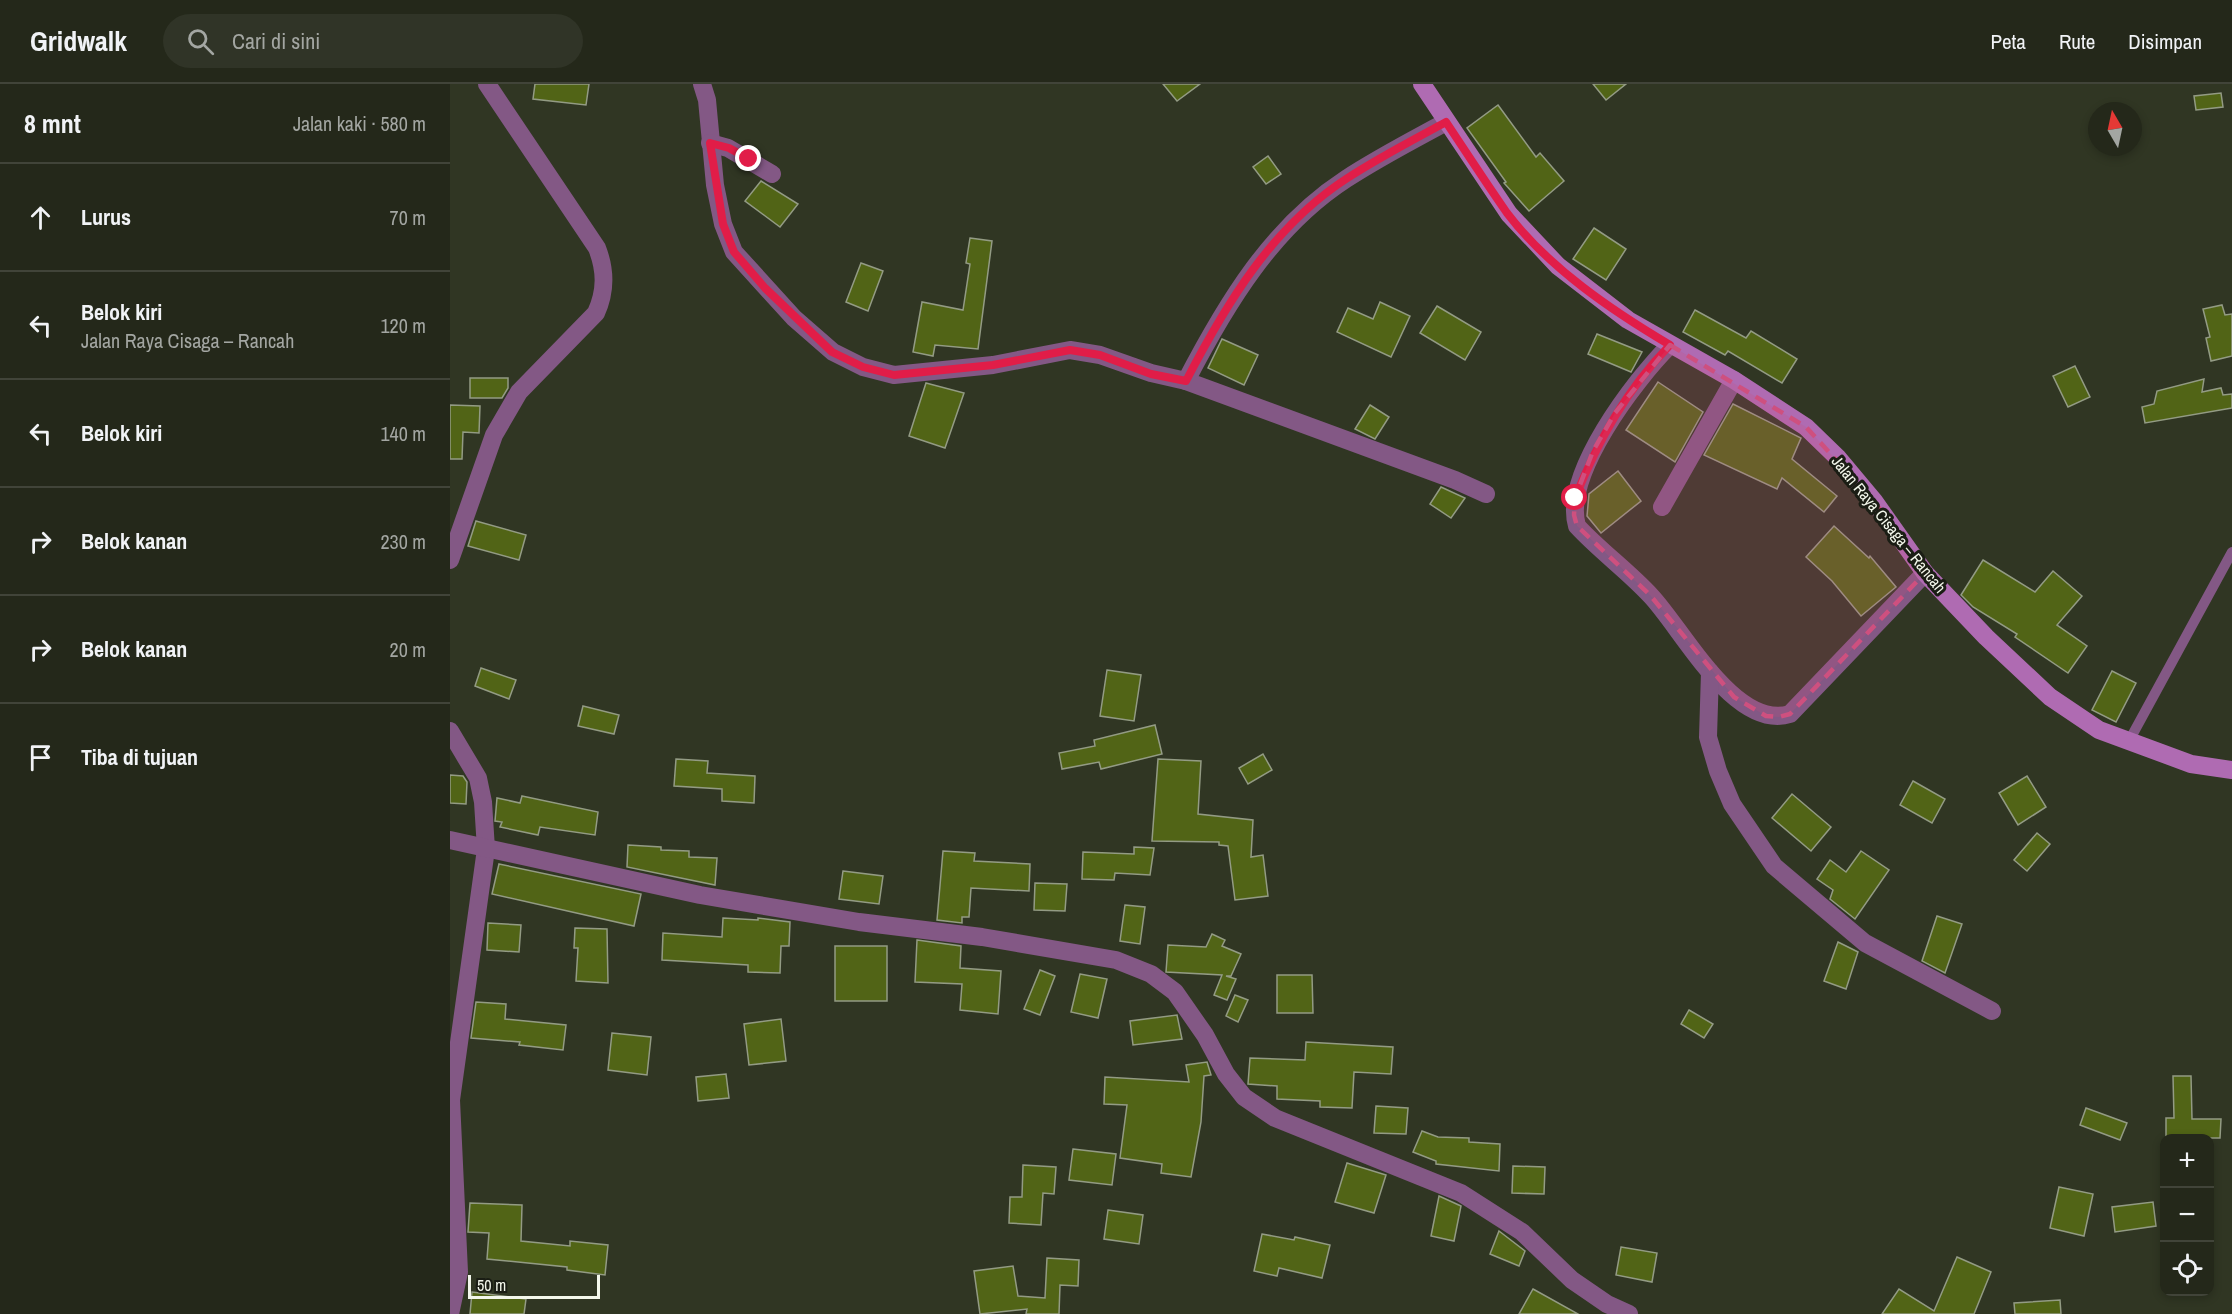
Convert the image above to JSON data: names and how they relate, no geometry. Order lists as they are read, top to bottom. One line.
{"streets":{"main road":["Jalan Raya Cisaga – Rancah"]},"scale_bar":"50 m","north":"top","page":{"header":"Gridwalk","search":"Cari di sini","nav":["Peta","Rute","Disimpan"],"heading":["8 mnt","Jalan kaki · 580 m"],"list":[["Lurus","70 m"],["Belok kiri","Jalan Raya Cisaga – Rancah","120 m"],["Belok kiri","140 m"],["Belok kanan","230 m"],["Belok kanan","20 m"],"Tiba di tujuan"],"map_buttons":["+","−"],"scale":"50 m"}}
